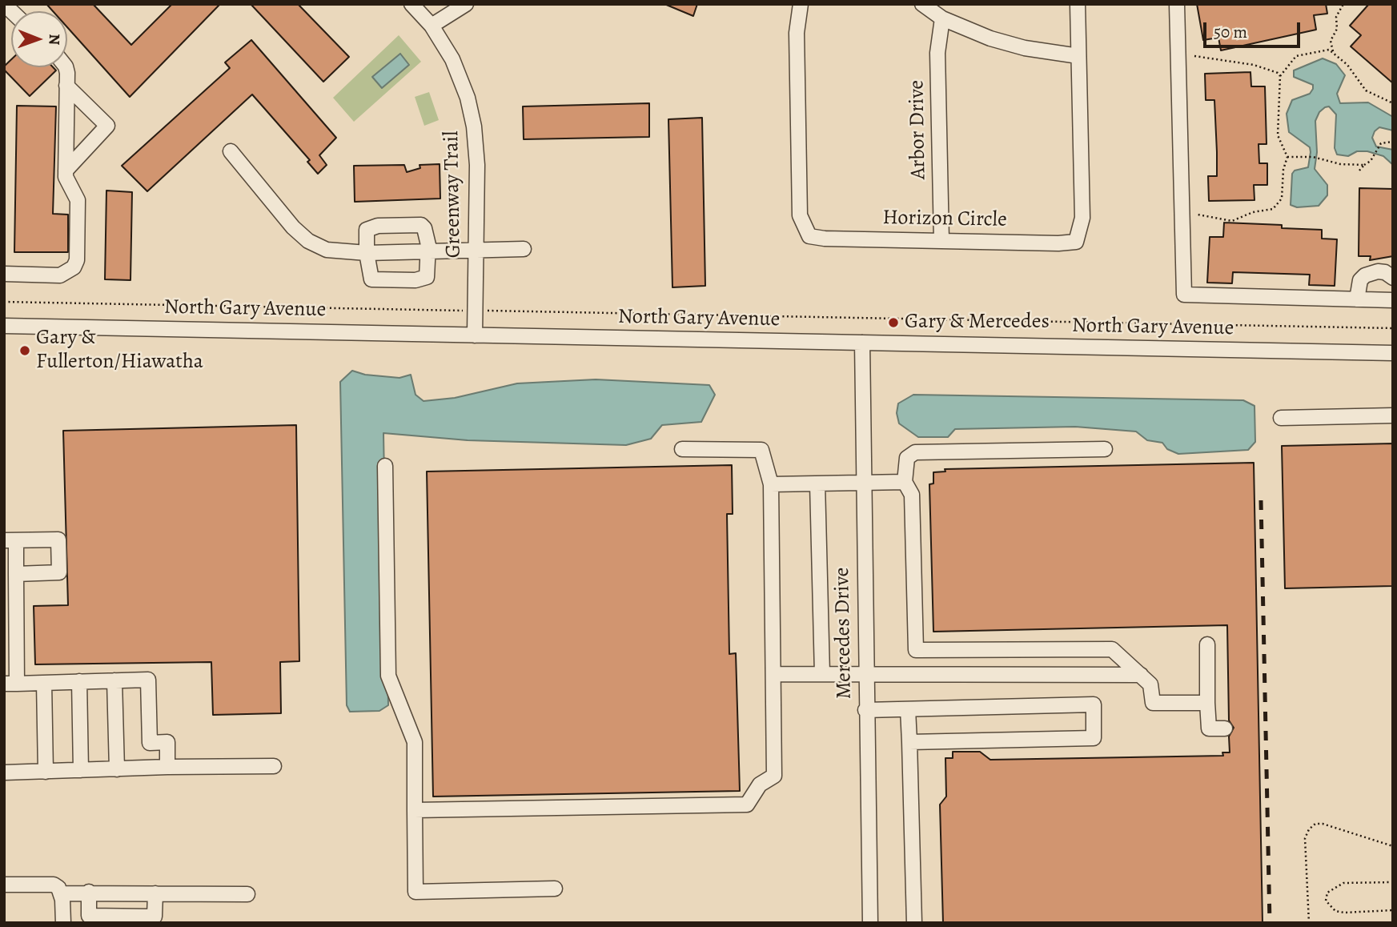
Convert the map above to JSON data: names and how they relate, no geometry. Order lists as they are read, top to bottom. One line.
{"streets":{"street":["Arbor Drive","Greenway Trail","Horizon Circle","North Gary Avenue","Mercedes Drive"]},"crossings":[["Arbor Drive","Horizon Circle"],["Greenway Trail","North Gary Avenue"],["North Gary Avenue","Mercedes Drive"]],"places":["Gary & Mercedes","Gary & Fullerton/Hiawatha"],"scale_bar":"50 m","north":"right"}
